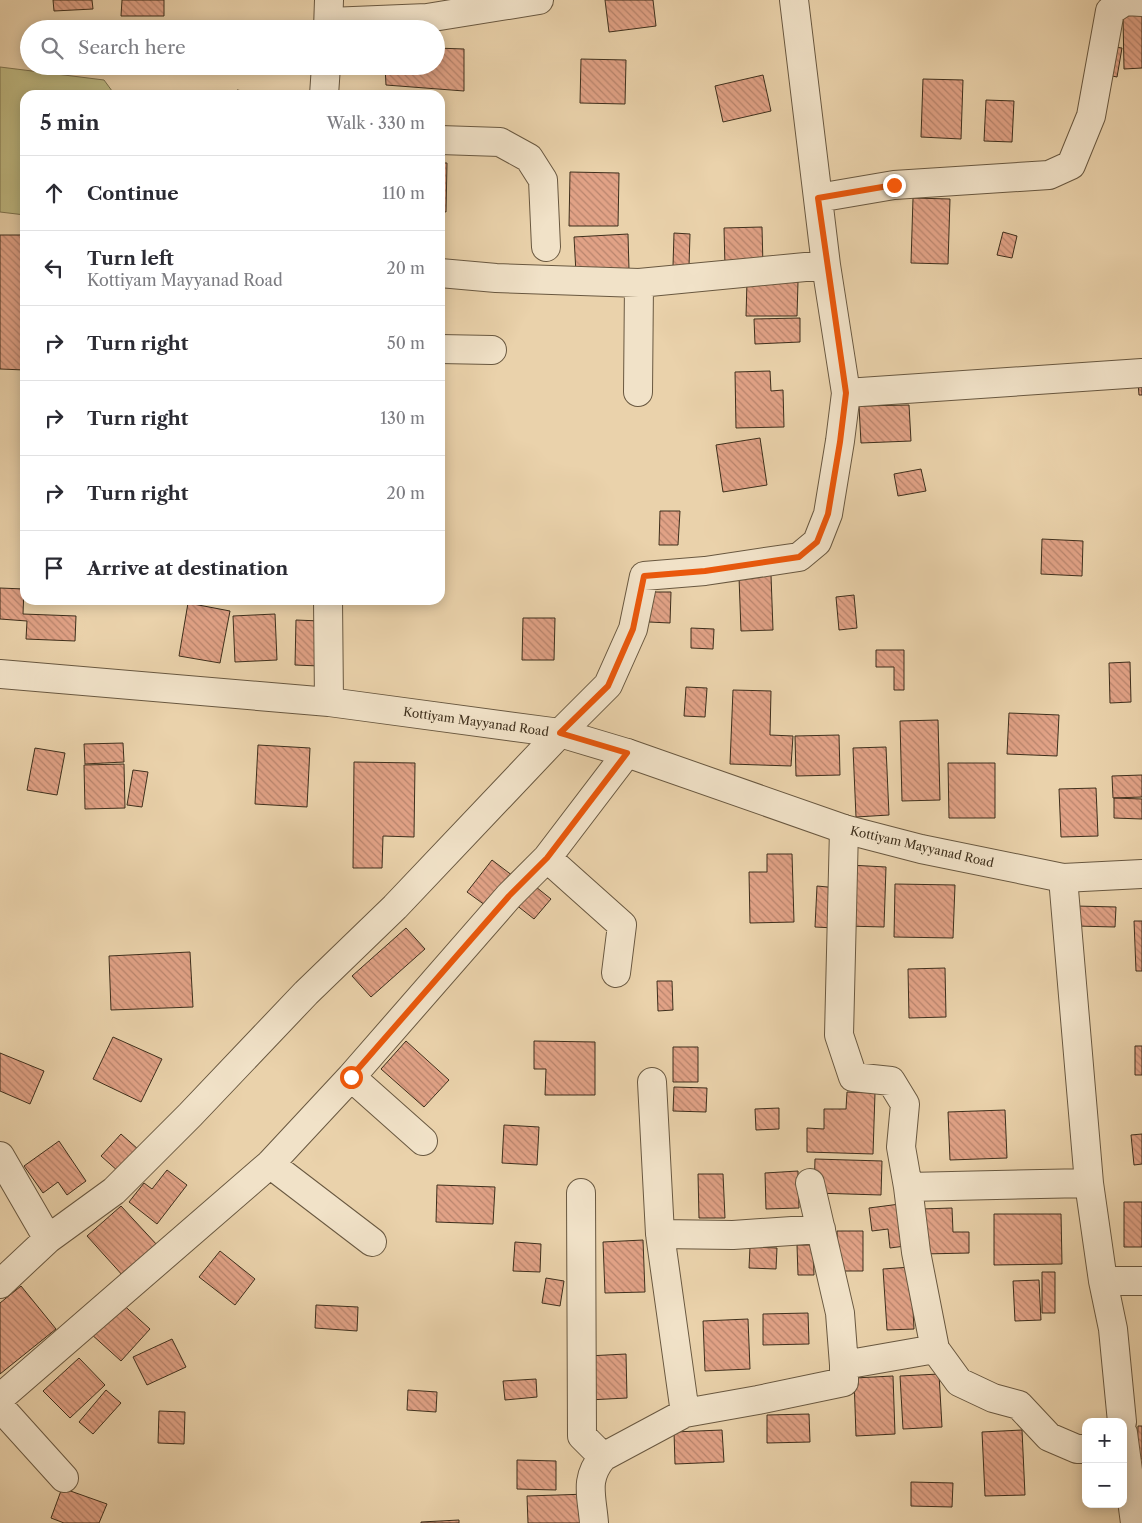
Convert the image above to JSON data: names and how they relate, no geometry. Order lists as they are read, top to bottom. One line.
{"streets":{"street":["Kottiyam Mayyanad Road"]},"page":{"search":"Search here","heading":["5 min","Walk · 330 m"],"list":[["Continue","110 m"],["Turn left","Kottiyam Mayyanad Road","20 m"],["Turn right","50 m"],["Turn right","130 m"],["Turn right","20 m"],"Arrive at destination"],"map_buttons":["+","−"]}}
